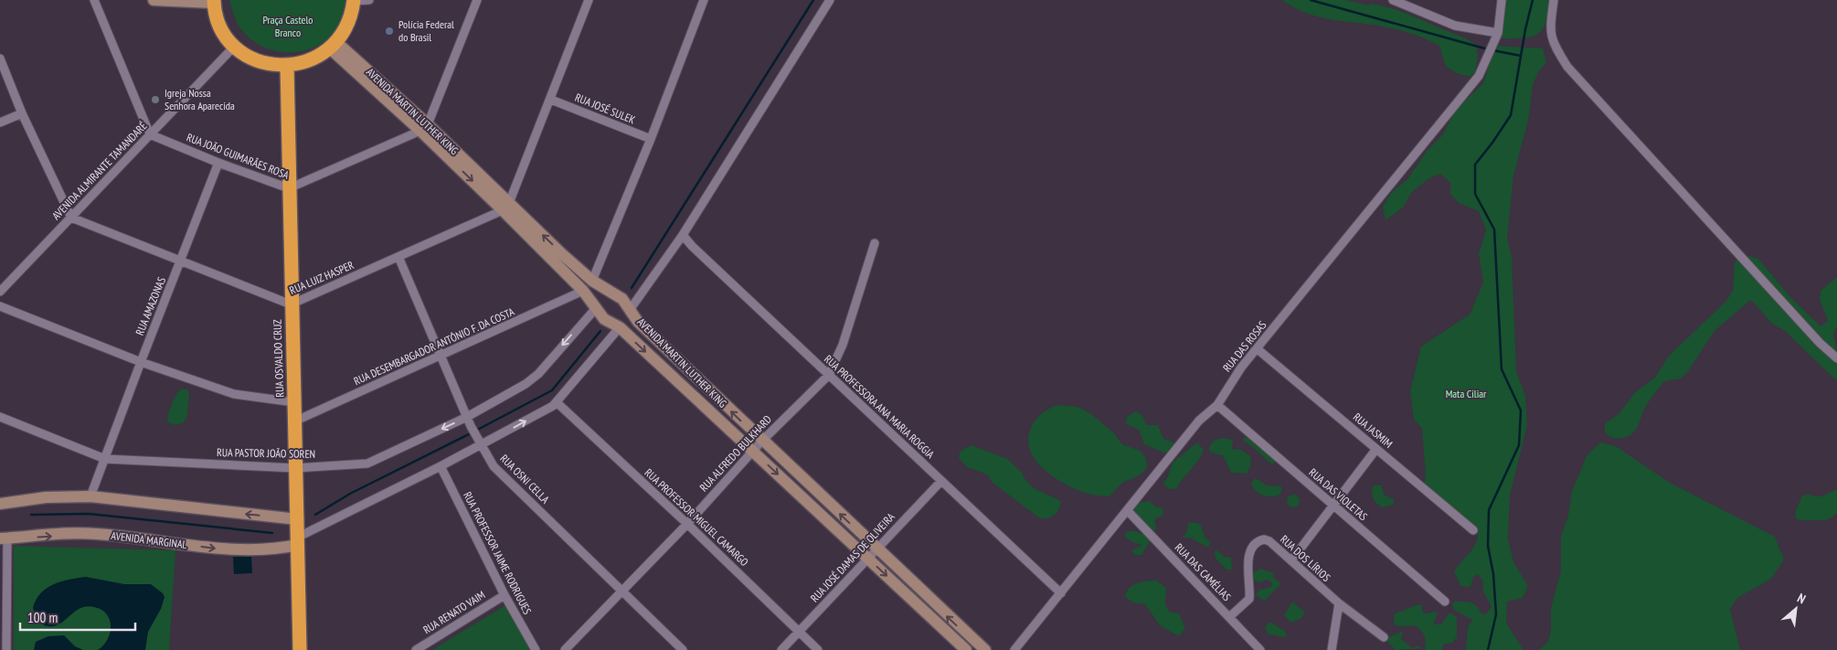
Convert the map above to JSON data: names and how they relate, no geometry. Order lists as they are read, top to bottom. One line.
{"streets":{"highway":["RUA OSVALDO CRUZ"],"main road":["AVENIDA MARTIN LUTHER KING","AVENIDA MARGINAL"],"street":["RUA JOSÉ SULEK","RUA JOÃO GUIMARÃES ROSA","AVENIDA ALMIRANTE TAMANDARÉ","RUA LUIZ HASPER","RUA AMAZONAS","RUA DESEMBARGADOR ANTÔNIO F. DA COSTA","RUA DAS ROSAS","RUA PROFESSORA ANA MARIA ROGGIA","RUA JASMIM","RUA PASTOR JOÃO SOREN","RUA ALFREDO BULKHARD","RUA OSNI CELLA","RUA DAS VIOLETAS","RUA PROFESSOR MIGUEL CAMARGO","RUA PROFESSOR JAIME RODRIGUES","RUA JOSÉ DAMAS DE OLIVEIRA","RUA DOS LÍRIOS","RUA DAS CAMÉLIAS","RUA RENATO VAIM"]},"crossings":[["AVENIDA MARTIN LUTHER KING","RUA JOÃO GUIMARÃES ROSA"],["AVENIDA MARTIN LUTHER KING","RUA LUIZ HASPER"],["AVENIDA MARTIN LUTHER KING","RUA DESEMBARGADOR ANTÔNIO F. DA COSTA"],["AVENIDA MARTIN LUTHER KING","RUA PASTOR JOÃO SOREN"],["AVENIDA MARTIN LUTHER KING","RUA ALFREDO BULKHARD"],["AVENIDA MARTIN LUTHER KING","RUA JOSÉ DAMAS DE OLIVEIRA"],["RUA JOÃO GUIMARÃES ROSA","AVENIDA ALMIRANTE TAMANDARÉ"],["RUA JOÃO GUIMARÃES ROSA","RUA AMAZONAS"],["RUA JOÃO GUIMARÃES ROSA","RUA OSVALDO CRUZ"],["AVENIDA ALMIRANTE TAMANDARÉ","RUA LUIZ HASPER"],["RUA LUIZ HASPER","RUA AMAZONAS"],["RUA LUIZ HASPER","RUA OSVALDO CRUZ"],["RUA LUIZ HASPER","RUA OSNI CELLA"],["RUA AMAZONAS","RUA PASTOR JOÃO SOREN"],["RUA DESEMBARGADOR ANTÔNIO F. DA COSTA","RUA OSVALDO CRUZ"],["RUA DESEMBARGADOR ANTÔNIO F. DA COSTA","RUA OSNI CELLA"],["RUA DAS ROSAS","RUA PROFESSORA ANA MARIA ROGGIA"],["RUA DAS ROSAS","RUA JASMIM"],["RUA DAS ROSAS","RUA DAS VIOLETAS"],["RUA DAS ROSAS","RUA DAS CAMÉLIAS"],["RUA OSVALDO CRUZ","RUA PASTOR JOÃO SOREN"],["RUA OSVALDO CRUZ","AVENIDA MARGINAL"],["RUA PROFESSORA ANA MARIA ROGGIA","RUA ALFREDO BULKHARD"],["RUA PROFESSORA ANA MARIA ROGGIA","RUA JOSÉ DAMAS DE OLIVEIRA"],["RUA PASTOR JOÃO SOREN","RUA OSNI CELLA"],["RUA ALFREDO BULKHARD","RUA OSNI CELLA"],["RUA ALFREDO BULKHARD","RUA PROFESSOR MIGUEL CAMARGO"],["RUA PROFESSOR MIGUEL CAMARGO","RUA JOSÉ DAMAS DE OLIVEIRA"],["RUA PROFESSOR JAIME RODRIGUES","RUA RENATO VAIM"],["RUA DOS LÍRIOS","RUA DAS CAMÉLIAS"]],"parks":["Praça Castelo Branco","Mata Ciliar"],"places":["Polícia Federal do Brasil","Igreja Nossa Senhora Aparecida"],"scale_bar":"100 m","north":"top right"}
